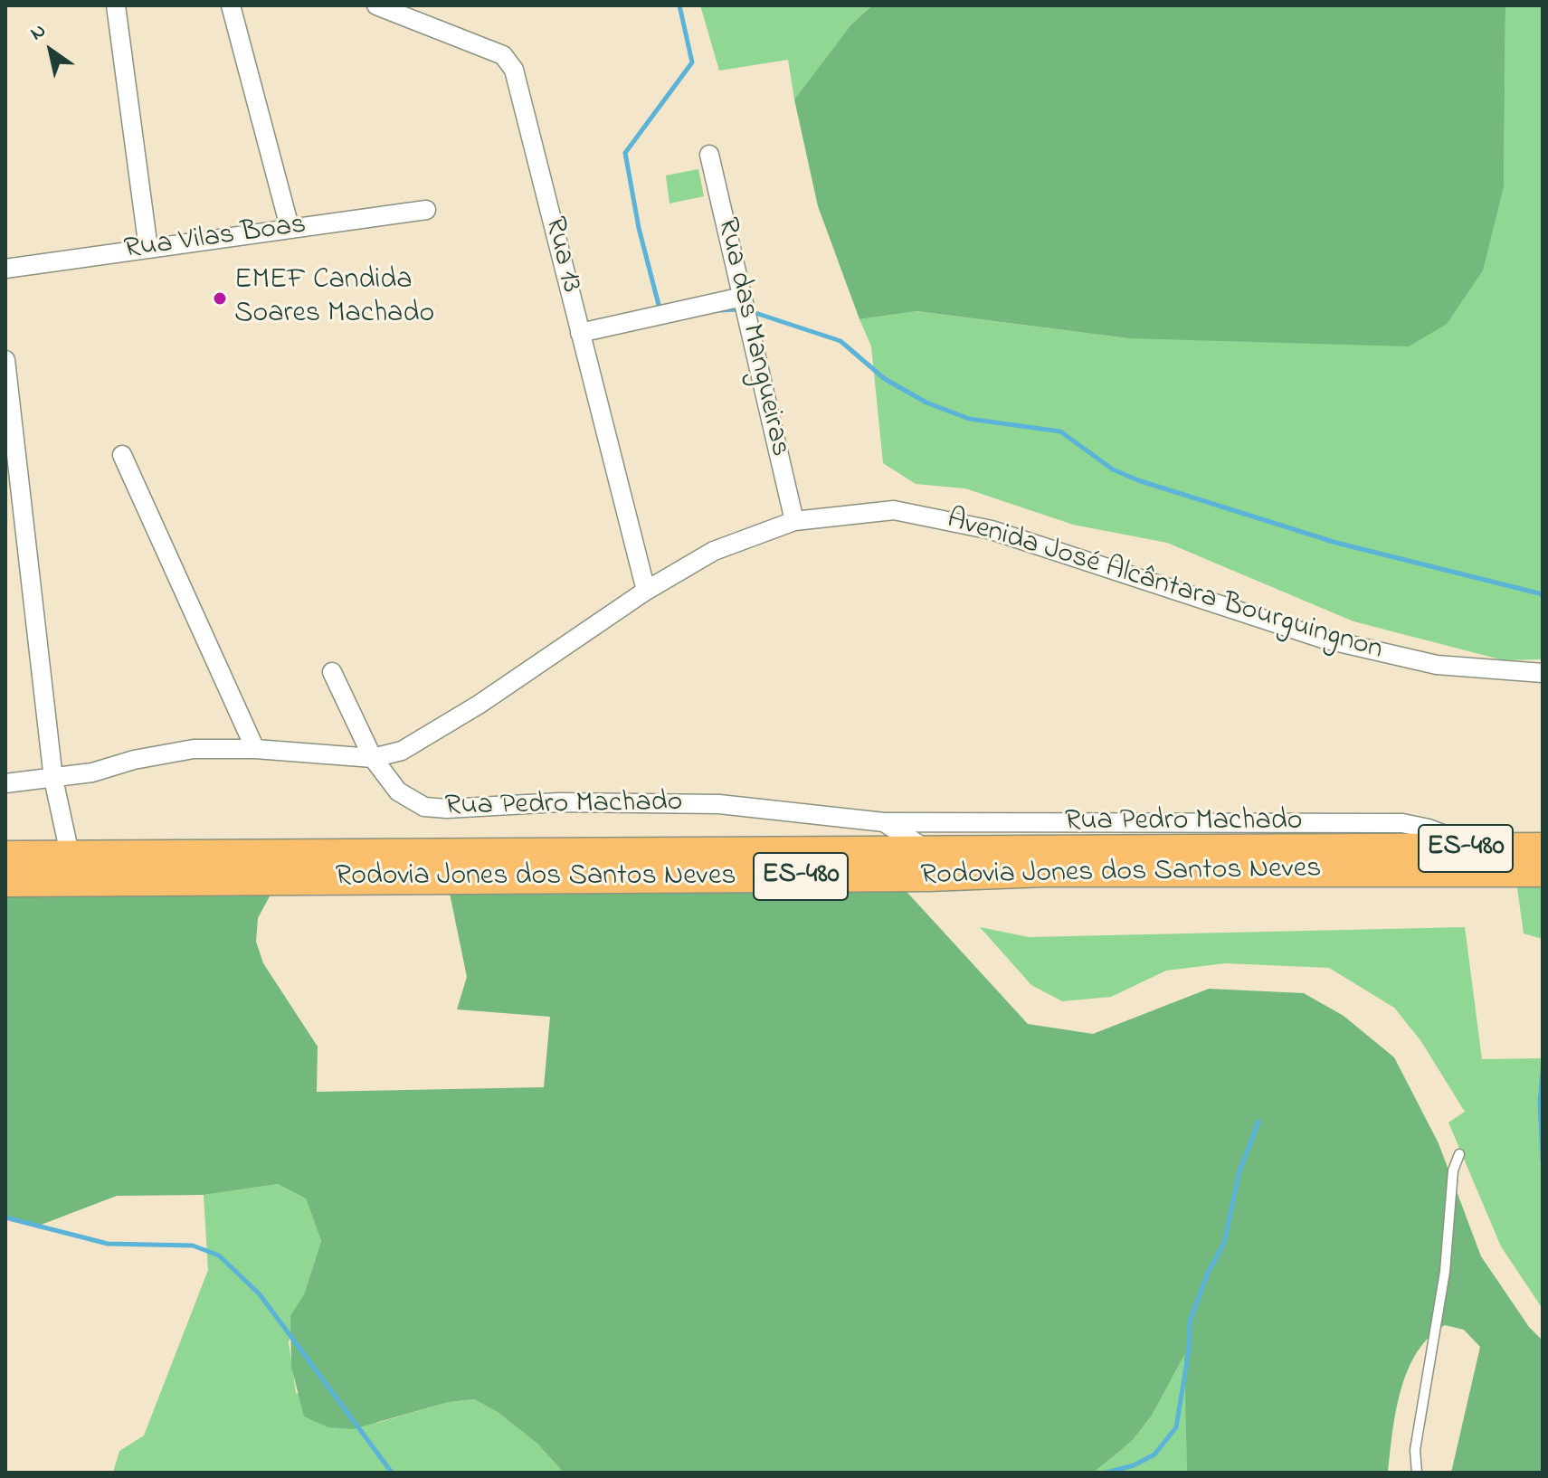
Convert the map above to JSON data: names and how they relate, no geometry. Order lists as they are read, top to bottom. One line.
{"streets":{"main road":["ES-480","Rodovia Jones dos Santos Neves"],"street":["Rua Vilas Boas","Rua 13","Rua das Mangueiras","Avenida José Alcântara Bourguingnon","Rua Pedro Machado"]},"crossings":[["Rua 13","Avenida José Alcântara Bourguingnon"],["Rua das Mangueiras","Avenida José Alcântara Bourguingnon"],["Avenida José Alcântara Bourguingnon","Rua Pedro Machado"],["Rua Pedro Machado","Rodovia Jones dos Santos Neves"]],"places":["EMEF Candida Soares Machado"],"north":"top left"}
